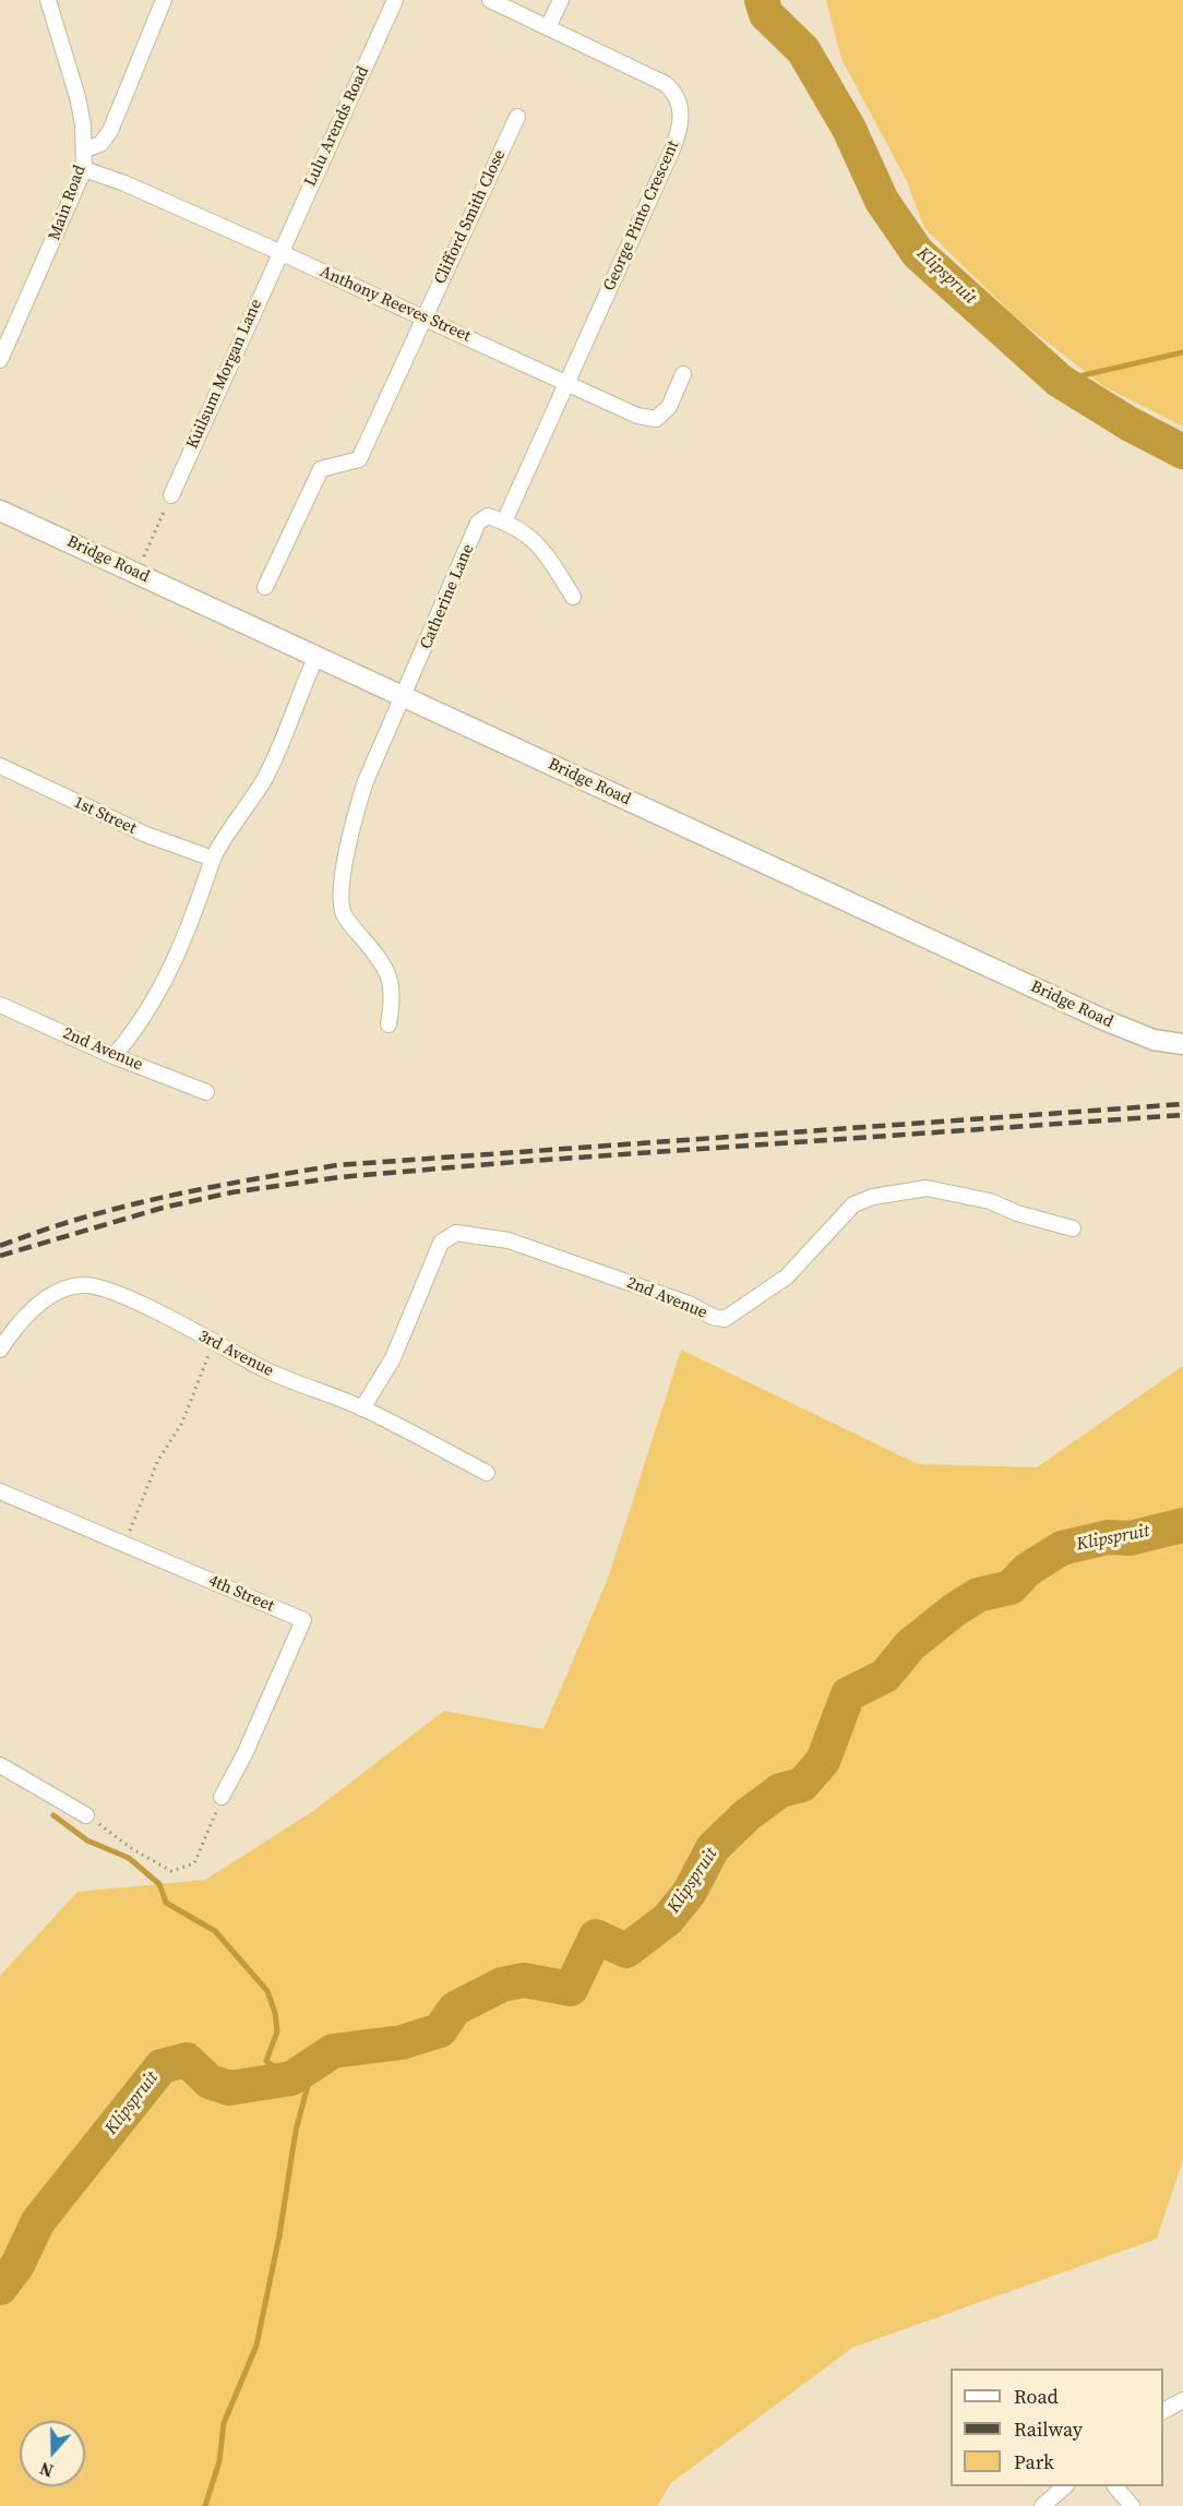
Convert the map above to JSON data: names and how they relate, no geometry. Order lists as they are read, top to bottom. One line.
{"streets":{"street":["Lulu Arends Road","Main Road","George Pinto Crescent","Clifford Smith Close","Anthony Reeves Street","Kuilsum Morgan Lane","Bridge Road","Catherine Lane","1st Street","2nd Avenue","3rd Avenue","4th Street"]},"crossings":[["Lulu Arends Road","Anthony Reeves Street"],["Lulu Arends Road","Kuilsum Morgan Lane"],["Main Road","Anthony Reeves Street"],["George Pinto Crescent","Anthony Reeves Street"],["Clifford Smith Close","Anthony Reeves Street"],["Anthony Reeves Street","Kuilsum Morgan Lane"],["Bridge Road","Catherine Lane"],["2nd Avenue","3rd Avenue"]],"water":["Klipspruit"],"legend":["Road","Railway","Park"],"north":"bottom"}
